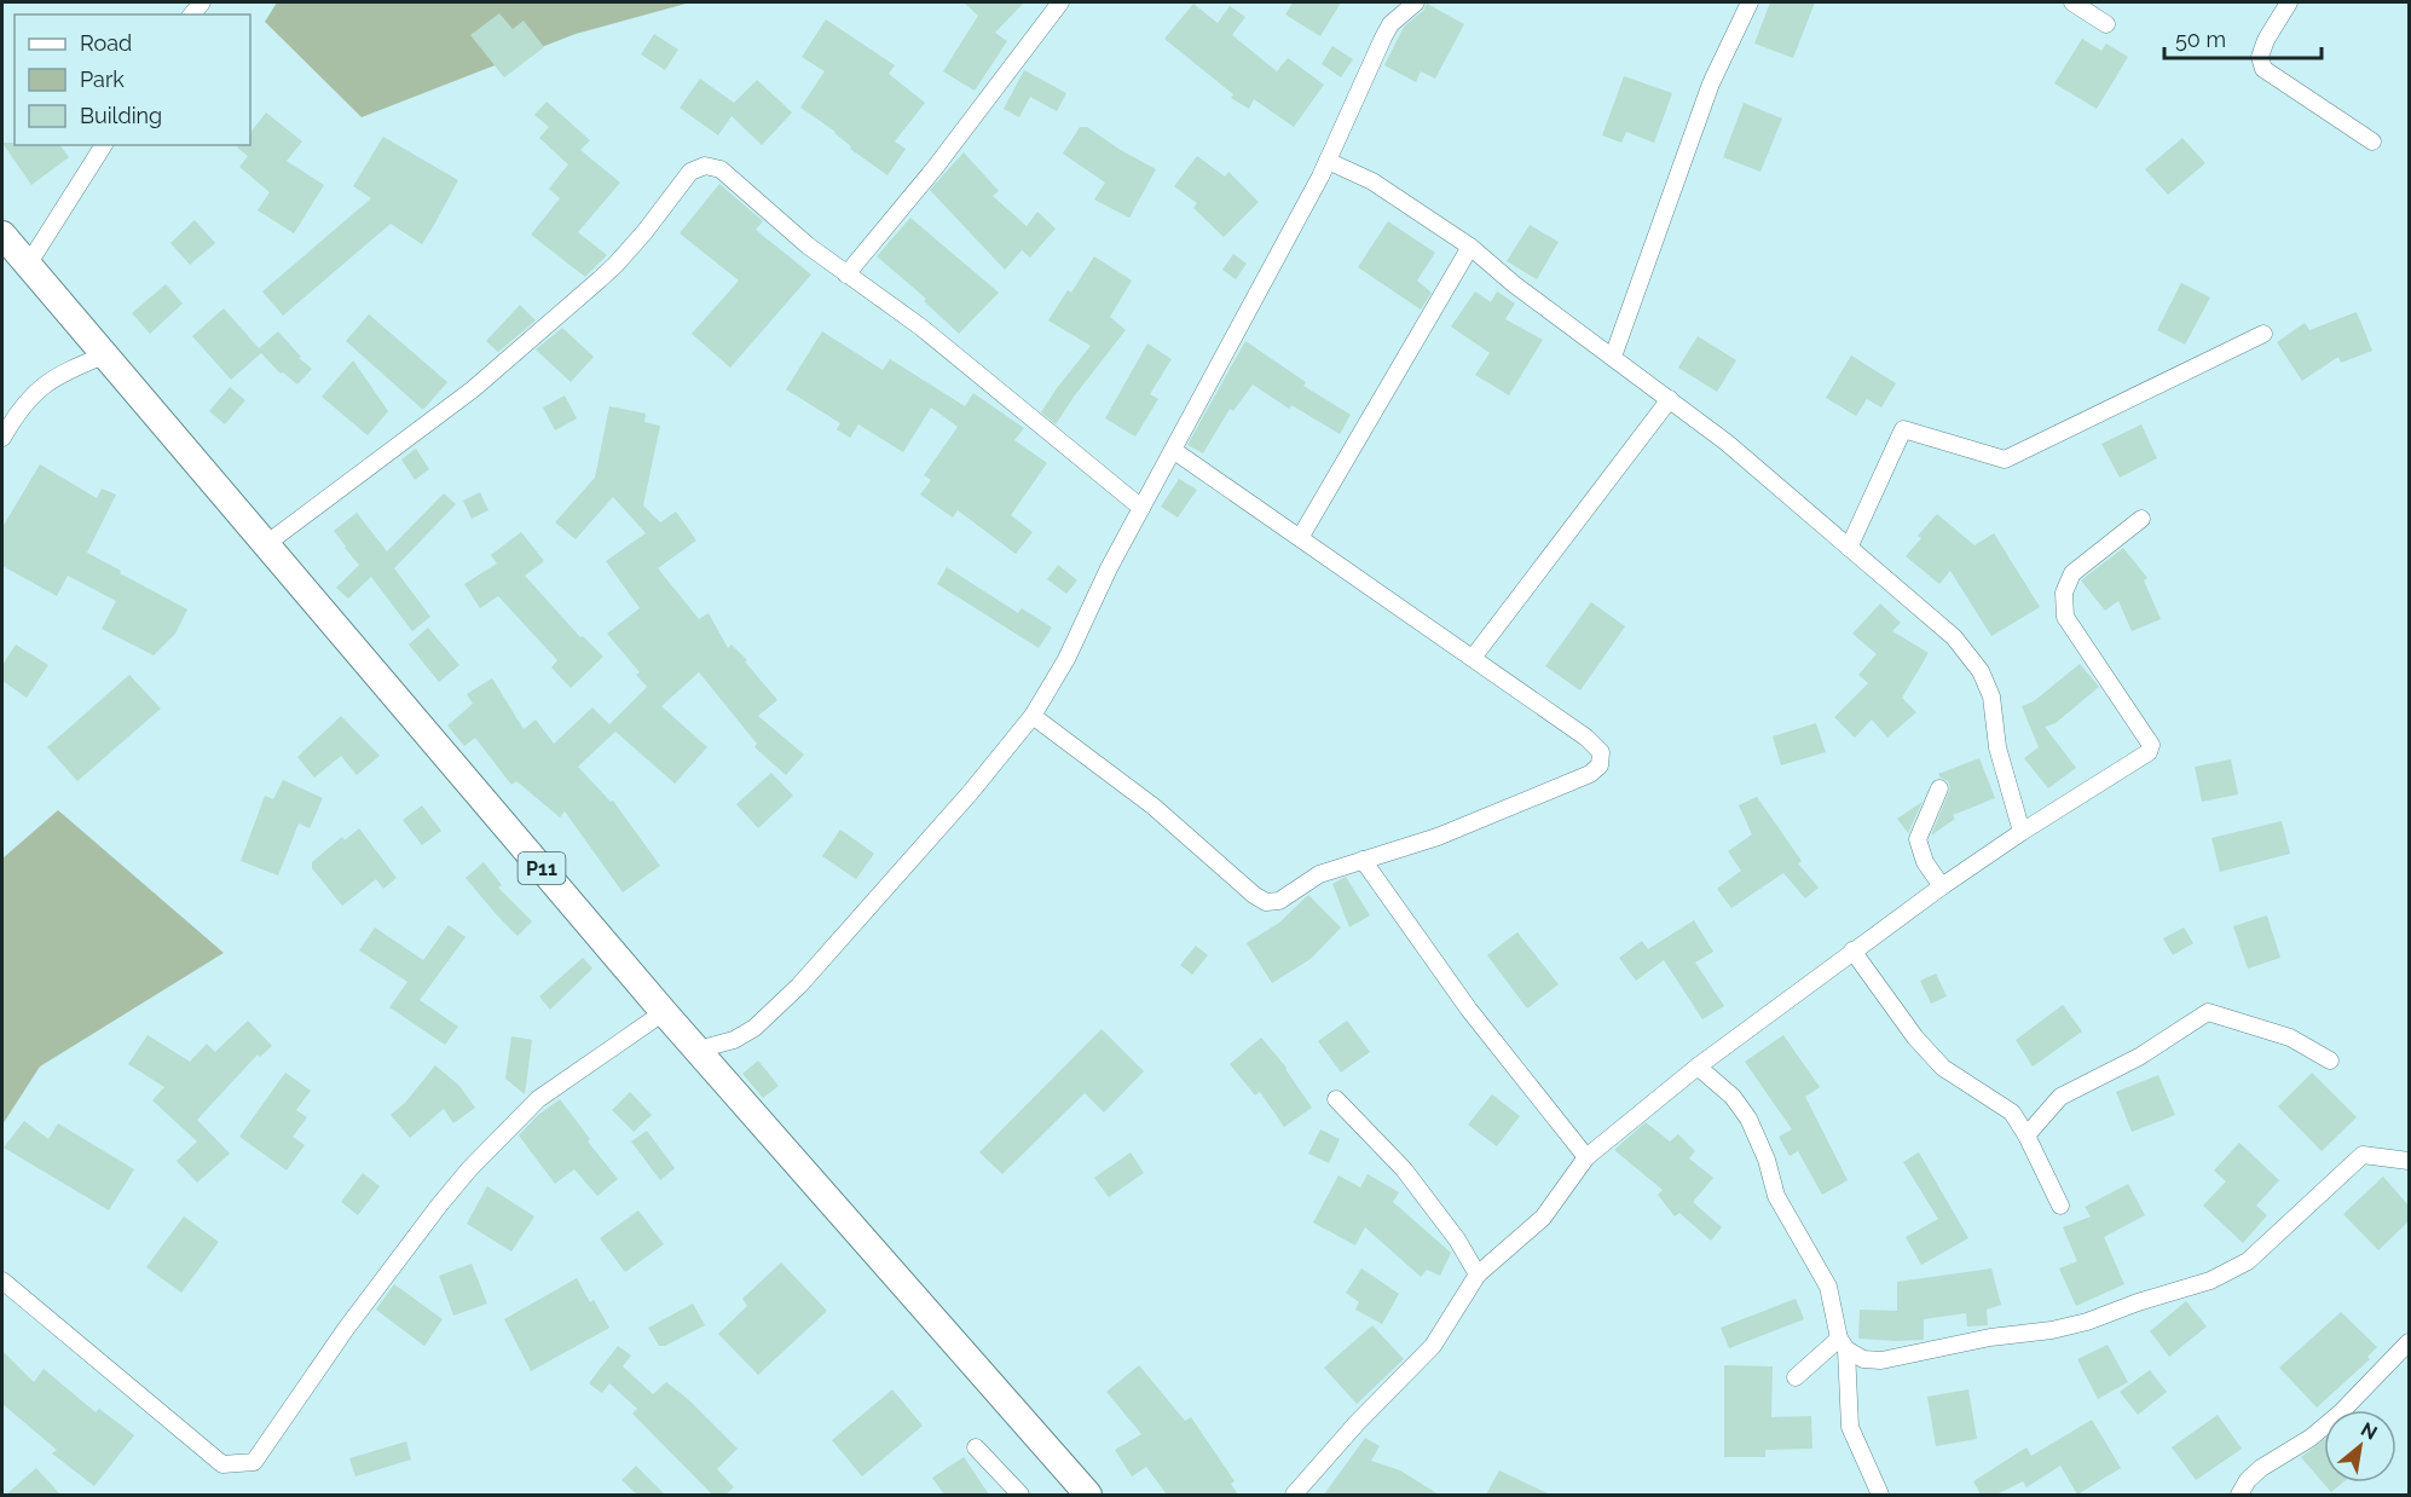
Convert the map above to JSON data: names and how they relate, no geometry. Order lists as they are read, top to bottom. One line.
{"streets":{"main road":["P11"]},"legend":["Road","Park","Building"],"scale_bar":"50 m","north":"top right"}
